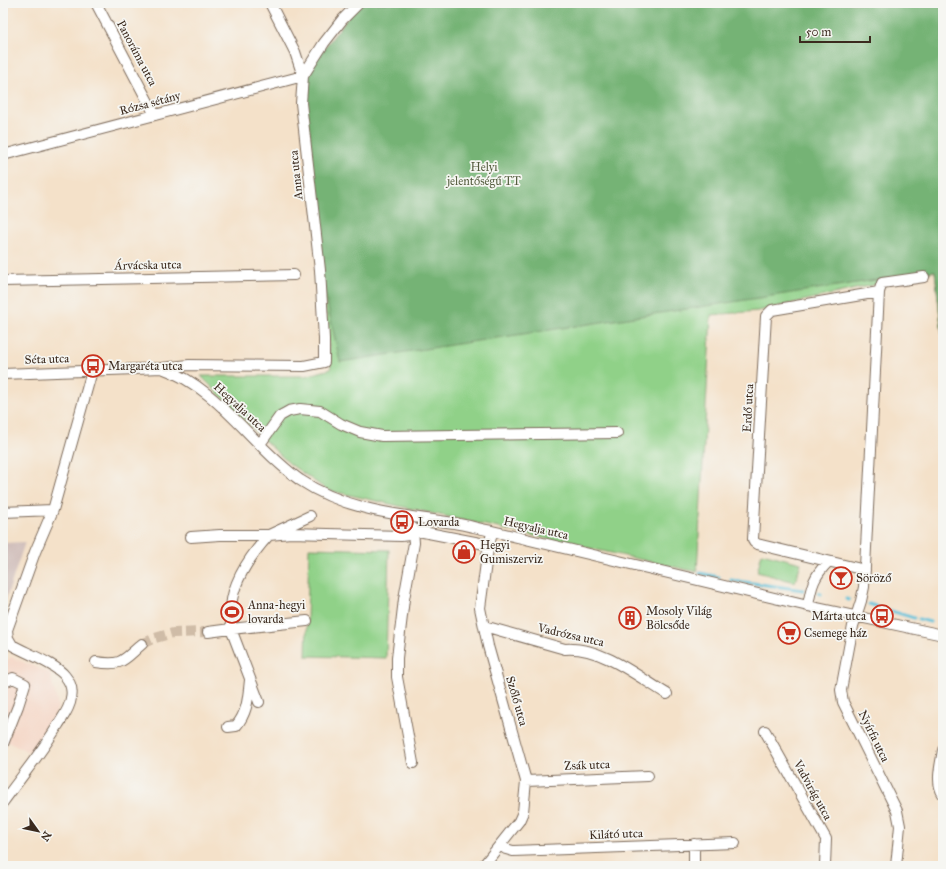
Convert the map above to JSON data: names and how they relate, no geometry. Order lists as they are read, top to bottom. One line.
{"streets":{"street":["Panoráma utca","Rózsa sétány","Anna utca","Árvácska utca","Séta utca","Hegyalja utca","Erdő utca","Vadrózsa utca","Szőlő utca","Nyírfa utca","Zsák utca","Vadvirág utca","Kilátó utca"]},"crossings":[["Panoráma utca","Rózsa sétány"],["Rózsa sétány","Anna utca"],["Anna utca","Séta utca"],["Séta utca","Hegyalja utca"],["Hegyalja utca","Szőlő utca"],["Hegyalja utca","Nyírfa utca"],["Vadrózsa utca","Szőlő utca"],["Szőlő utca","Zsák utca"],["Szőlő utca","Kilátó utca"]],"parks":["Helyi jelentőségű TT"],"places":{"bus stop":["Margaréta utca","Lovarda","Márta utca"],"shop":["Hegyi Gumiszerviz"],"bar":["Söröző"],"sports":["Anna-hegyi lovarda"],"building":["Mosoly Világ Bölcsőde"],"supermarket":["Csemege ház"]},"scale_bar":"50 m","north":"bottom right"}
